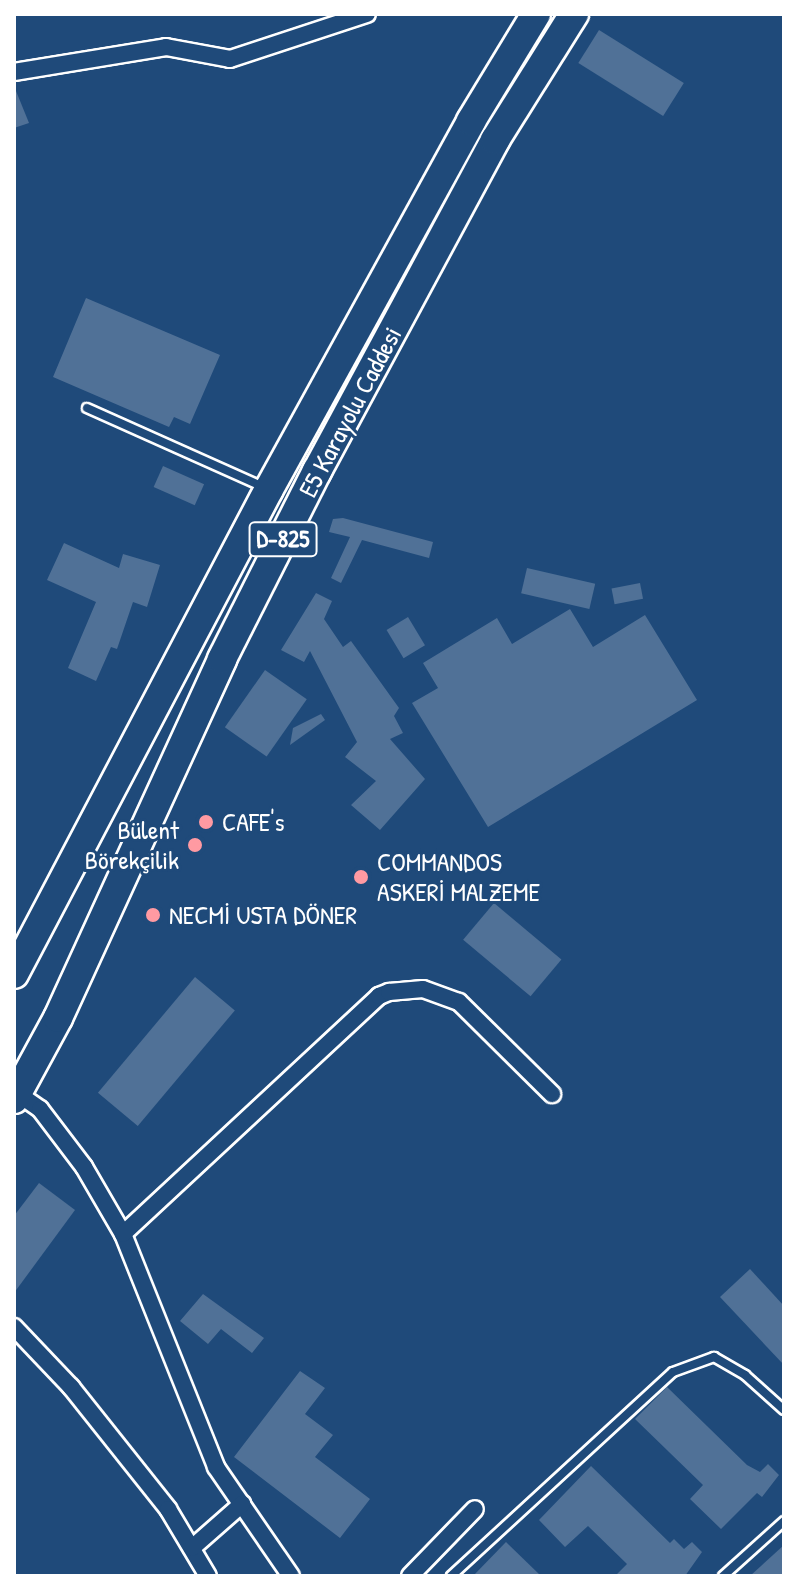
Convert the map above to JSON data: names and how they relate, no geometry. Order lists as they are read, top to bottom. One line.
{"streets":{"highway":["E5 Karayolu Caddesi","D-825"]},"places":["CAFE's","Bülent Börekçilik","COMMANDOS ASKERİ MALZEME","NECMİ USTA DÖNER"]}
